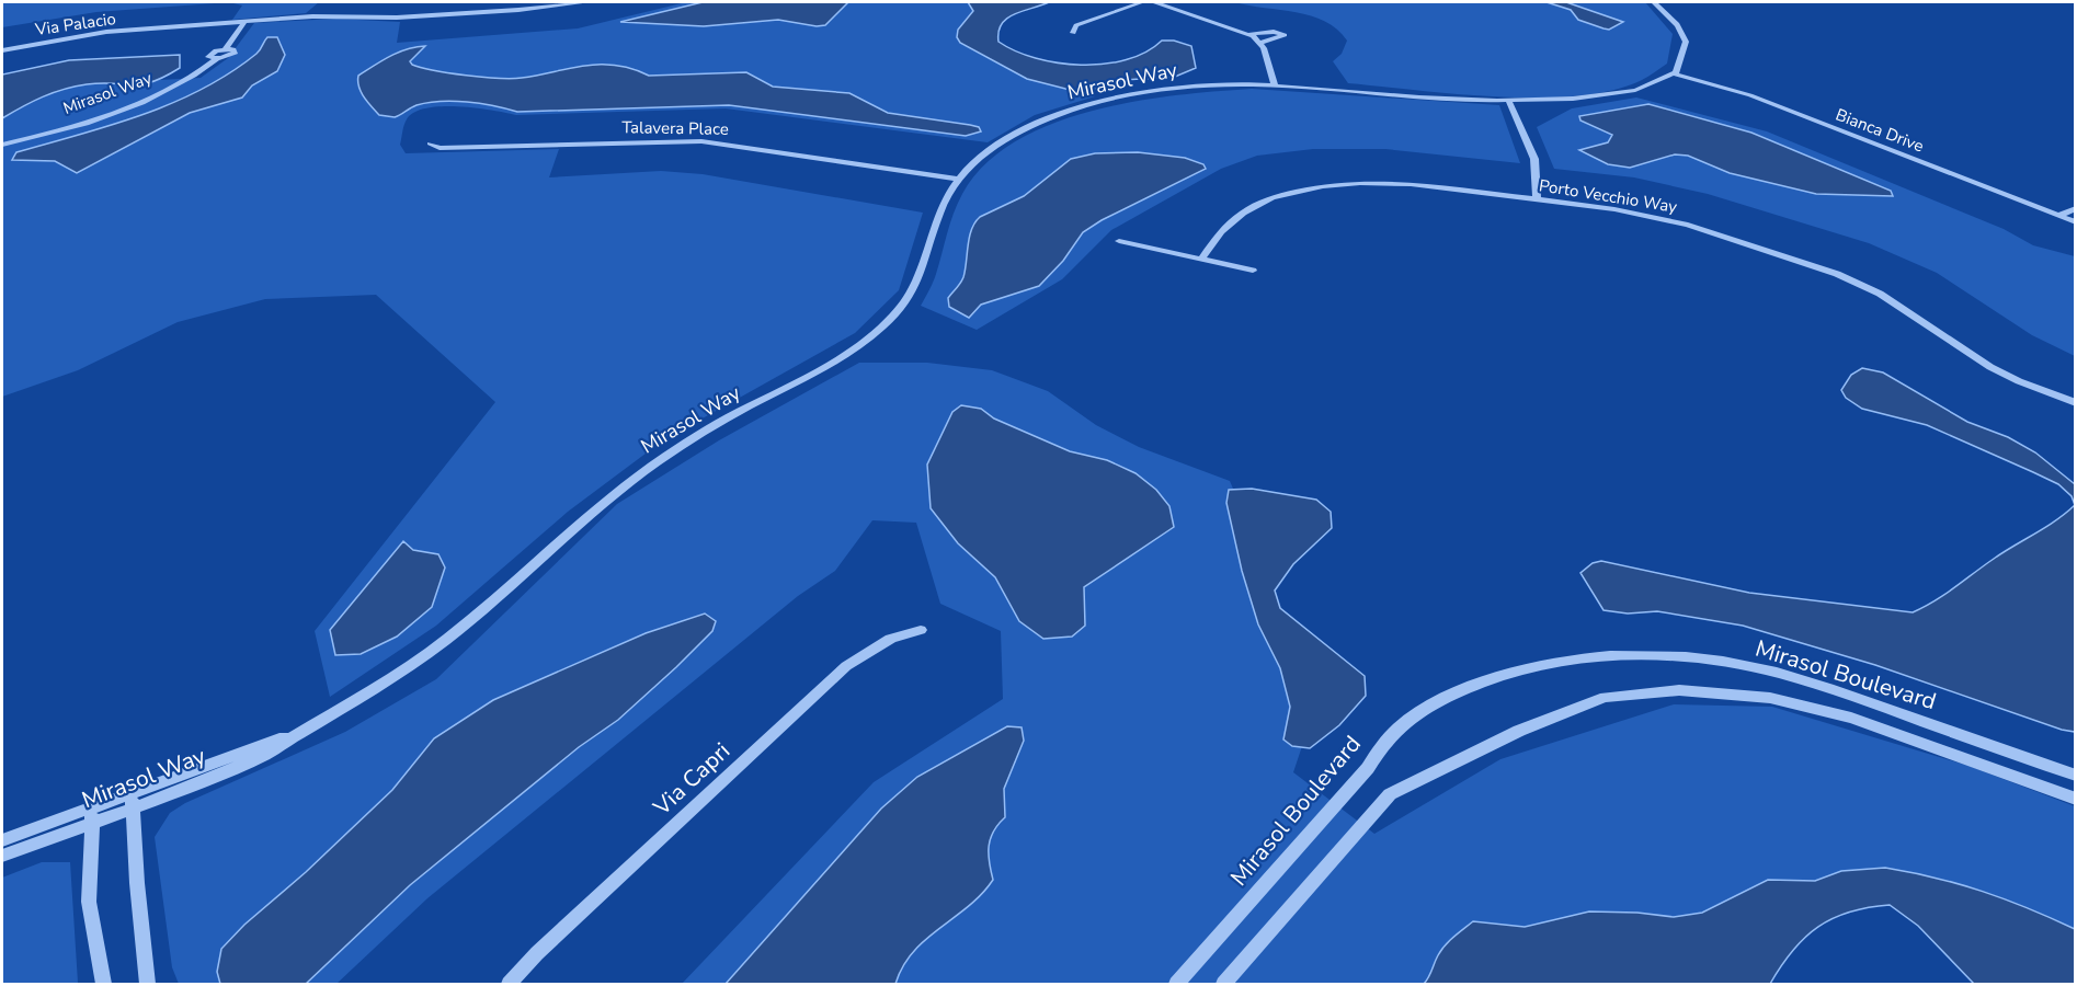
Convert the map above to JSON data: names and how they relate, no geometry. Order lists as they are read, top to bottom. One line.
{"streets":{"street":["Via Palacio","Mirasol Way","Talavera Place","Bianca Drive","Porto Vecchio Way","Mirasol Boulevard","Via Capri"]},"crossings":[["Via Palacio","Mirasol Way"],["Mirasol Way","Talavera Place"],["Mirasol Way","Bianca Drive"]]}
